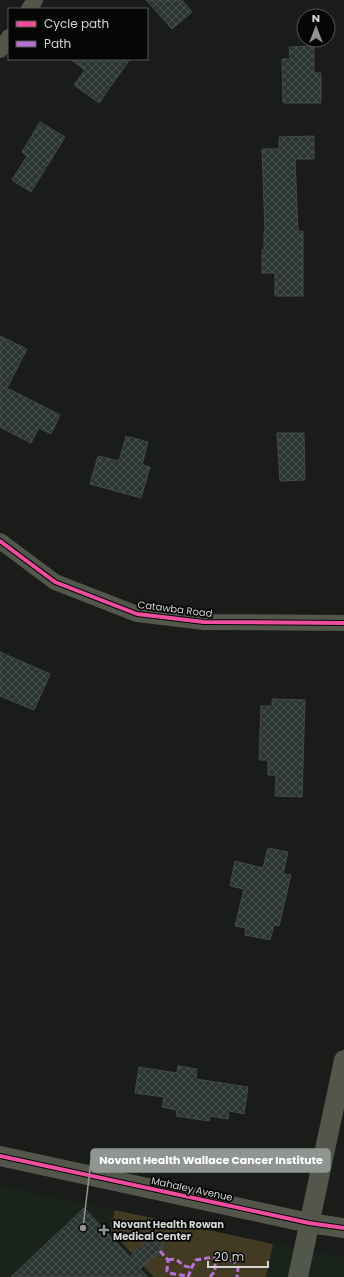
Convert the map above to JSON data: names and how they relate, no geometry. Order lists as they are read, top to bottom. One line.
{"streets":{"street":["Catawba Road","Mahaley Avenue"]},"places":{"other":["Novant Health Wallace Cancer Institute"],"health":["Novant Health Rowan Medical Center"]},"legend":["Cycle path","Path"],"scale_bar":"20 m","north":"top"}
